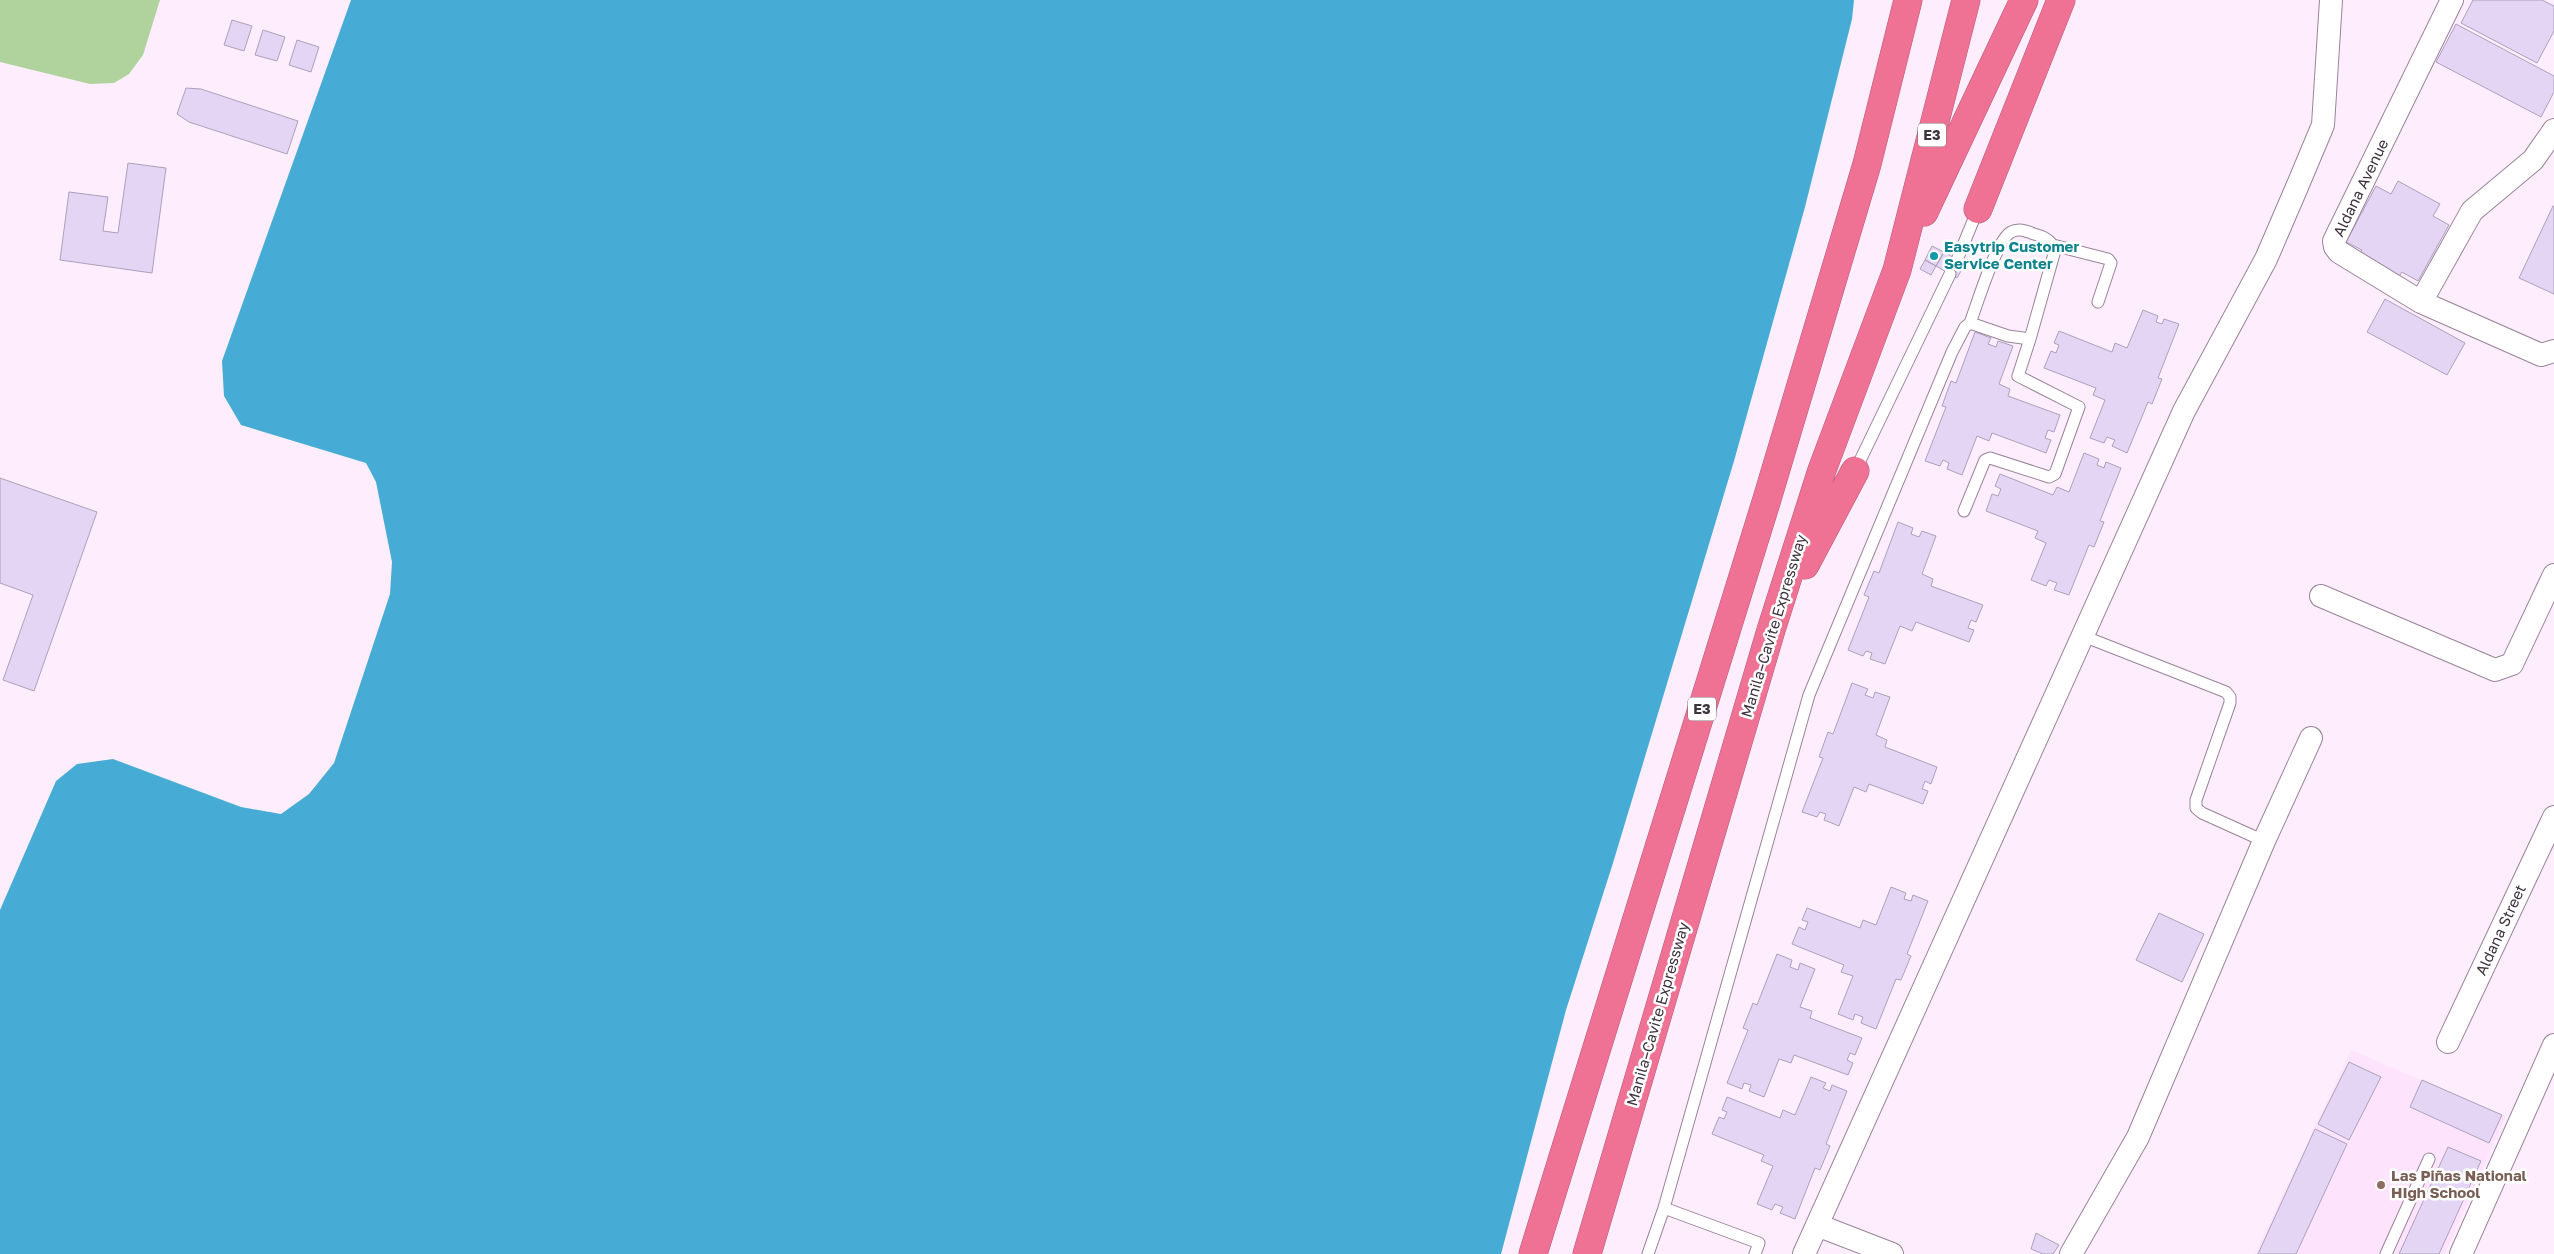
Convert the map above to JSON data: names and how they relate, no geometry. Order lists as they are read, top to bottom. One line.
{"streets":{"highway":["E3","Manila–Cavite Expressway"],"street":["Aldana Avenue","Aldana Street"]},"places":["Easytrip Customer Service Center","Las Piñas National HIgh School"]}
